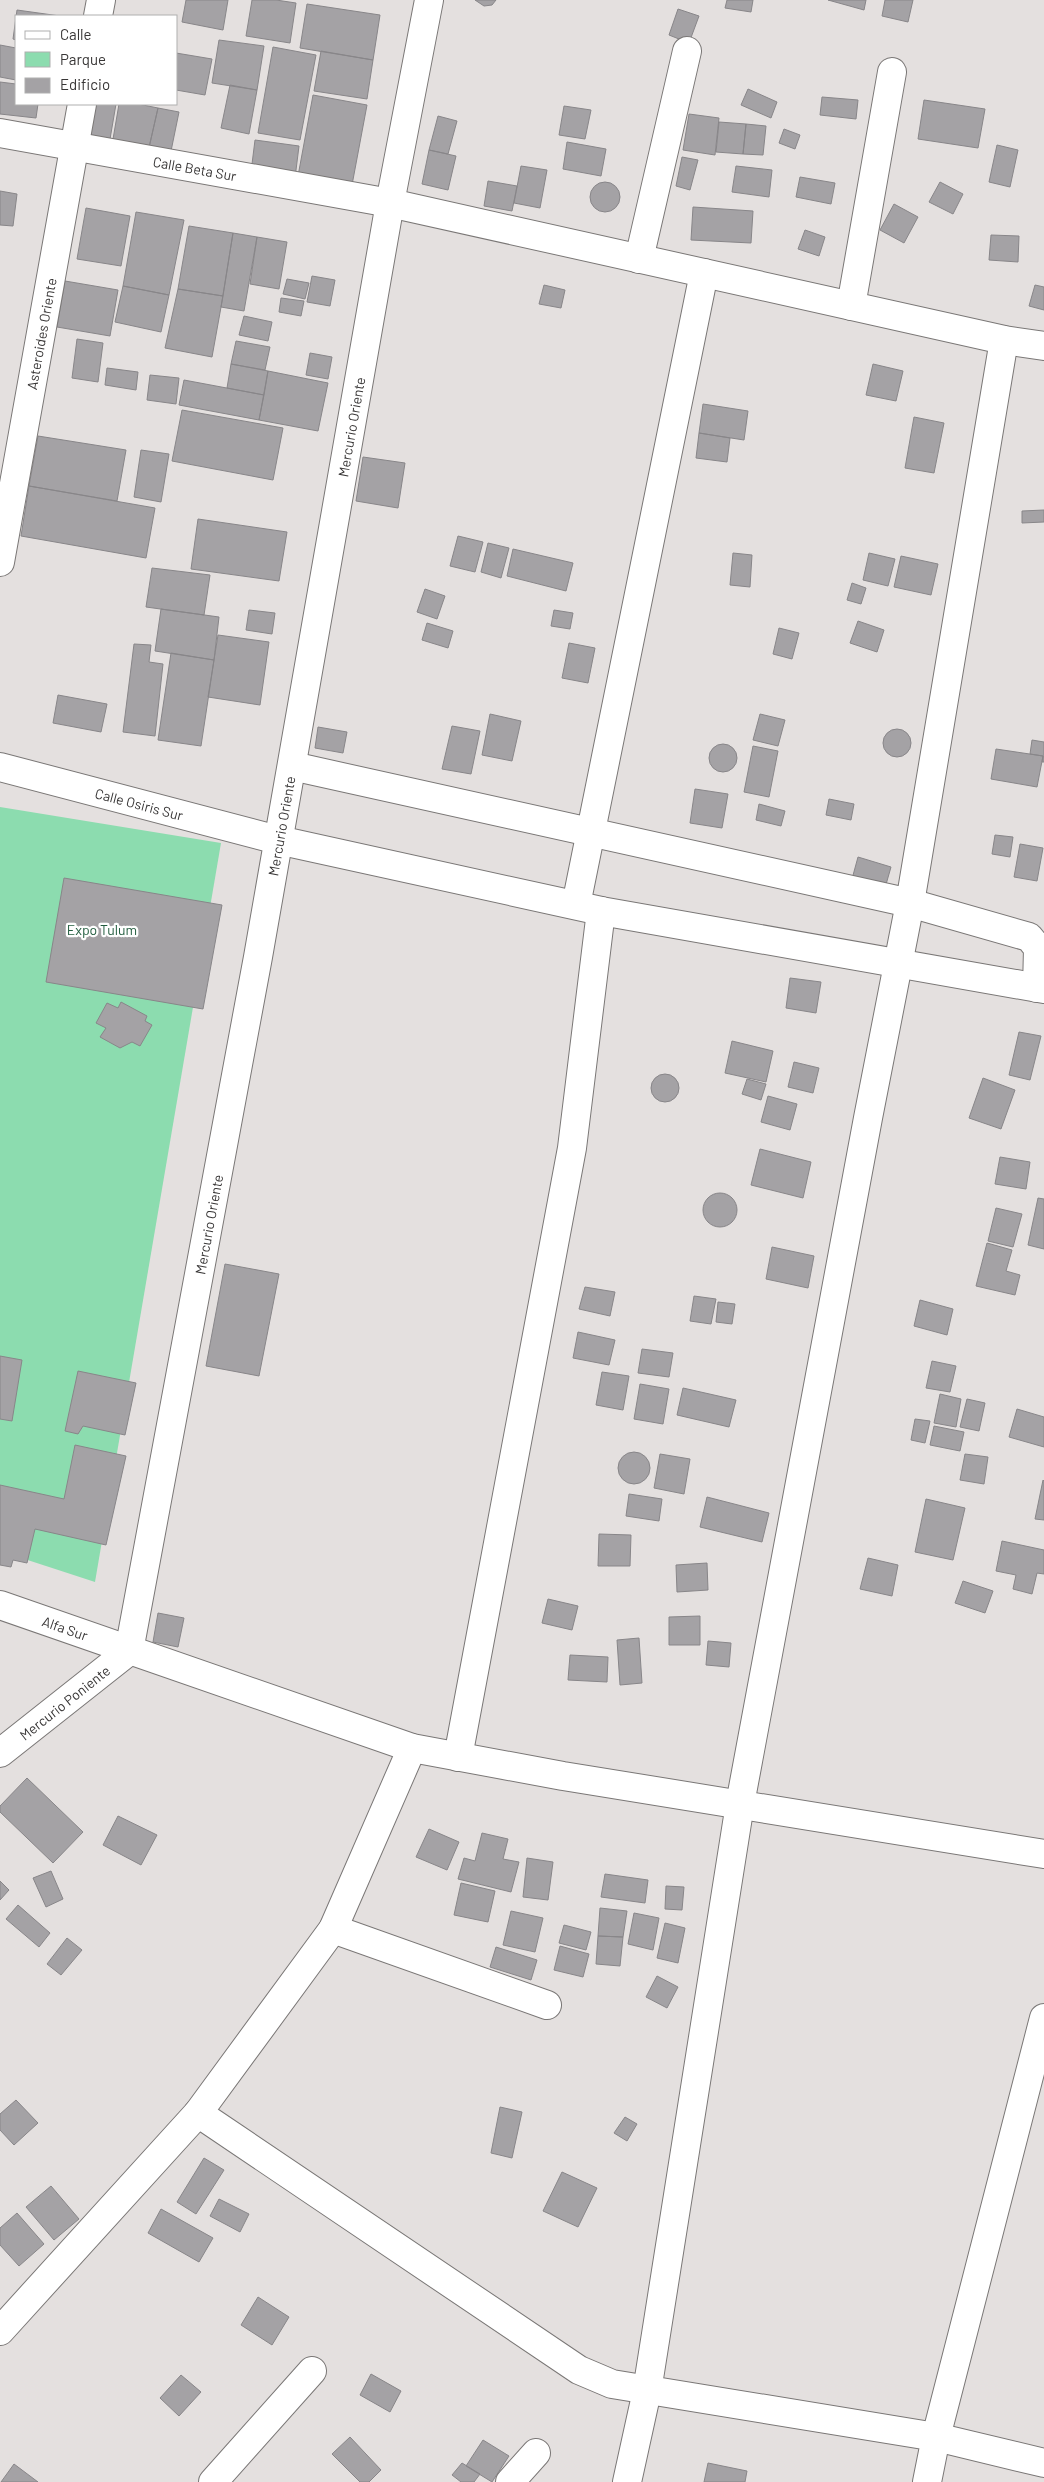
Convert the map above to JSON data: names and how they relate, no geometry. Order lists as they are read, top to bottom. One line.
{"streets":{"street":["Calle Beta Sur","Asteroides Oriente","Mercurio Oriente","Calle Osiris Sur","Alfa Sur","Mercurio Poniente"]},"crossings":[["Calle Beta Sur","Asteroides Oriente"],["Calle Beta Sur","Mercurio Oriente"],["Mercurio Oriente","Calle Osiris Sur"],["Mercurio Oriente","Alfa Sur"],["Mercurio Oriente","Mercurio Poniente"],["Alfa Sur","Mercurio Poniente"]],"parks":["Expo Tulum"],"legend":["Calle","Parque","Edificio"]}
